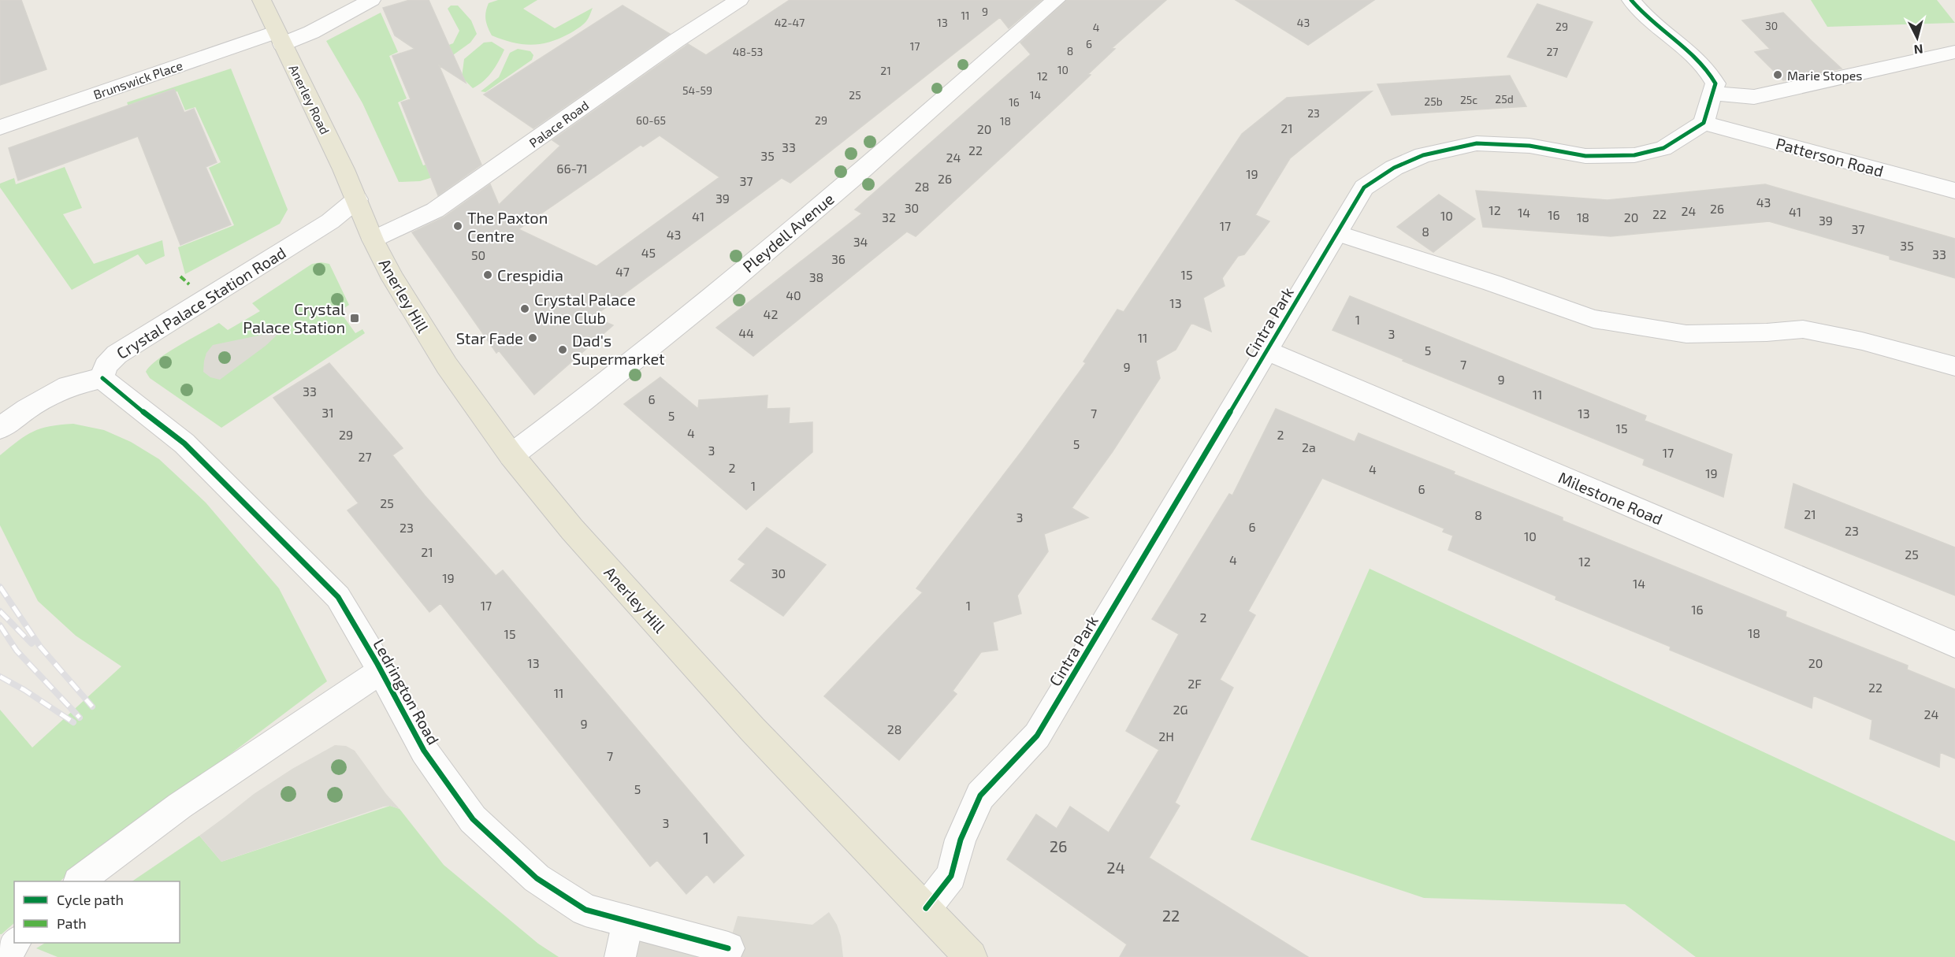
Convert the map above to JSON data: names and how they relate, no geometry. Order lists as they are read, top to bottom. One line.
{"streets":{"main road":["Anerley Road","Anerley Hill"],"street":["Brunswick Place","Palace Road","Patterson Road","Pleydell Avenue","Crystal Palace Station Road","Cintra Park","Milestone Road","Ledrington Road"]},"crossings":[["Brunswick Place","Anerley Road"],["Anerley Road","Anerley Hill"],["Anerley Road","Crystal Palace Station Road"],["Palace Road","Anerley Hill"],["Patterson Road","Cintra Park"],["Pleydell Avenue","Anerley Hill"],["Anerley Hill","Crystal Palace Station Road"],["Anerley Hill","Cintra Park"],["Crystal Palace Station Road","Ledrington Road"],["Cintra Park","Milestone Road"]],"places":{"other":["Marie Stopes","The Paxton Centre","Crespidia","Crystal Palace Wine Club","Star Fade","Dad's Supermarket"],"transit":["Crystal Palace Station"]},"house_numbers":["9","11","42-47","13","43","30","29","4","6","17","8","48-53","27","10","21","12","54-59","25","14","25d","25c","25b","16","23","60-65","29","18","21","20","33","22","35","24","66-71","19","26","37","28","39","43","30","26","12","24","41","14","22","16","10","41","32","18","20","39","17","37","8","43","34","35","45","33","50","36","47","15","38","40","13","42","1","44","3","11","5","7","9","9","33","11","6","31","7","13","5","15","4","29","2","5","2a","3","17","27","2","4","19","1","6","25","21","8","3","6","23","23","10","21","25","4","12","30","19","14","17","1","16","2","18","15","13","20","2F","22","11","2G","24","9","28","2H","7","5","3","1","26","24","22"],"legend":["Cycle path","Path"],"north":"bottom"}
